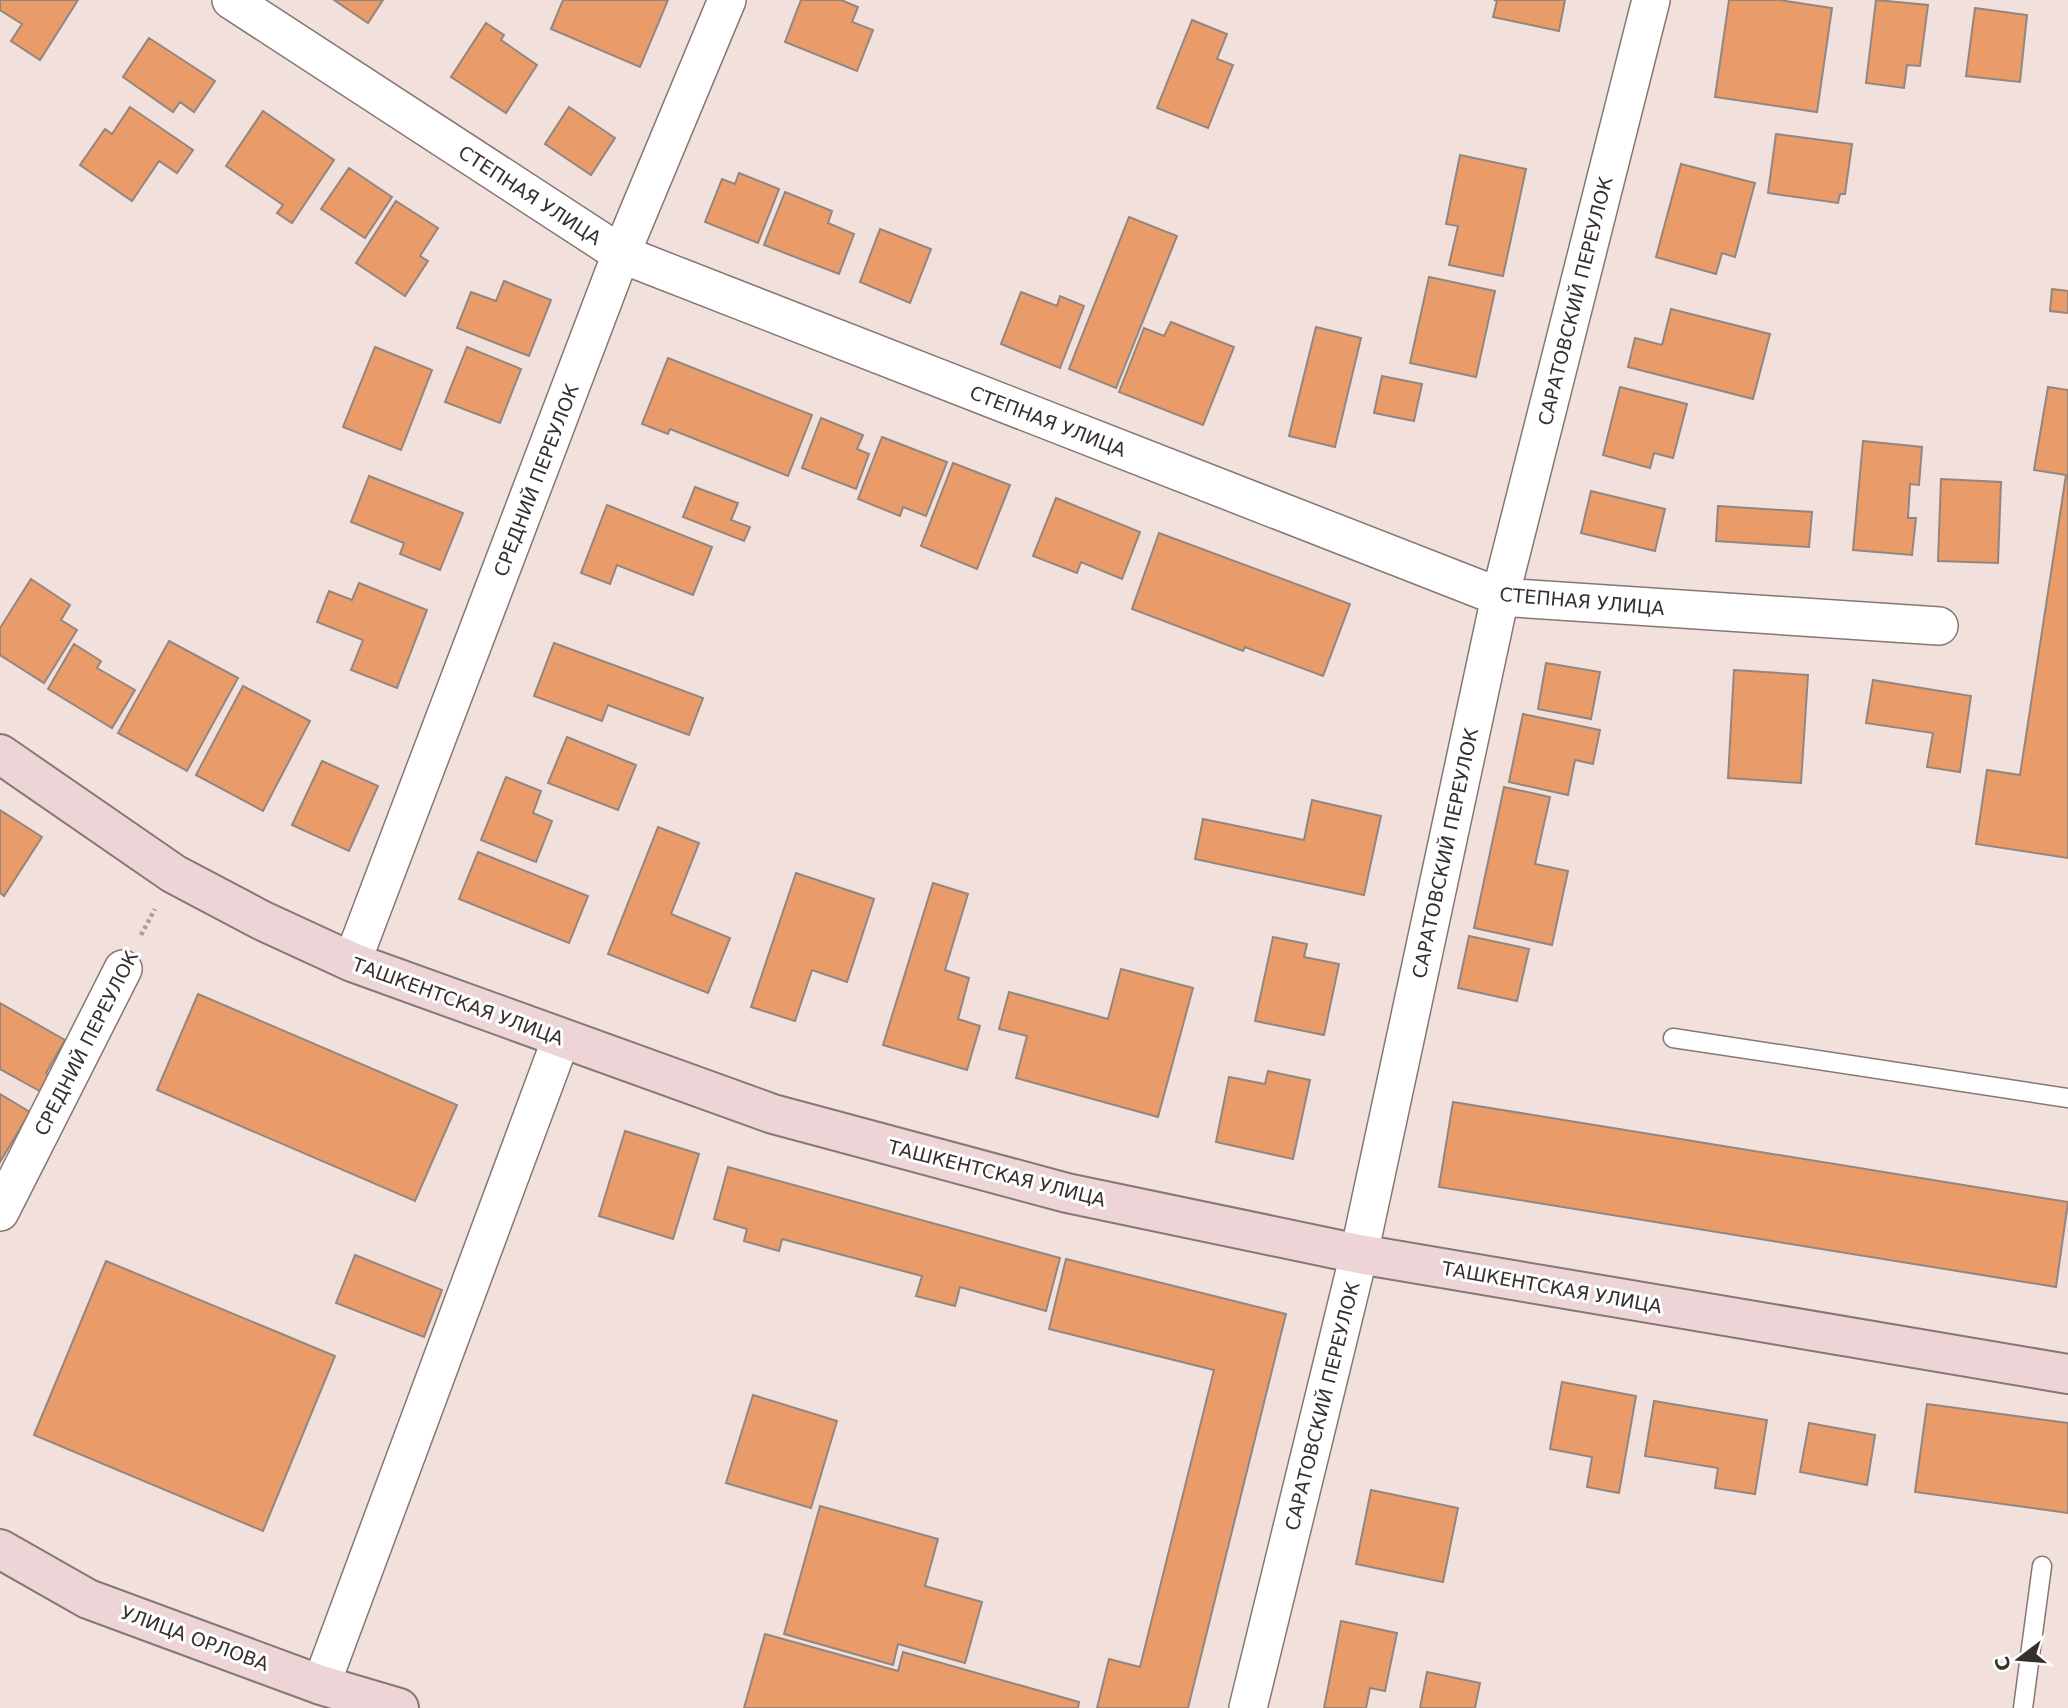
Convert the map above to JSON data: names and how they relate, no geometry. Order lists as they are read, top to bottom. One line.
{"streets":{"street":["СТЕПНАЯ УЛИЦА","САРАТОВСКИЙ ПЕРЕУЛОК","СРЕДНИЙ ПЕРЕУЛОК","ТАШКЕНТСКАЯ УЛИЦА","УЛИЦА ОРЛОВА"]},"crossings":[["СТЕПНАЯ УЛИЦА","САРАТОВСКИЙ ПЕРЕУЛОК"],["СТЕПНАЯ УЛИЦА","СРЕДНИЙ ПЕРЕУЛОК"],["САРАТОВСКИЙ ПЕРЕУЛОК","ТАШКЕНТСКАЯ УЛИЦА"],["СРЕДНИЙ ПЕРЕУЛОК","ТАШКЕНТСКАЯ УЛИЦА"]],"north":"left"}
